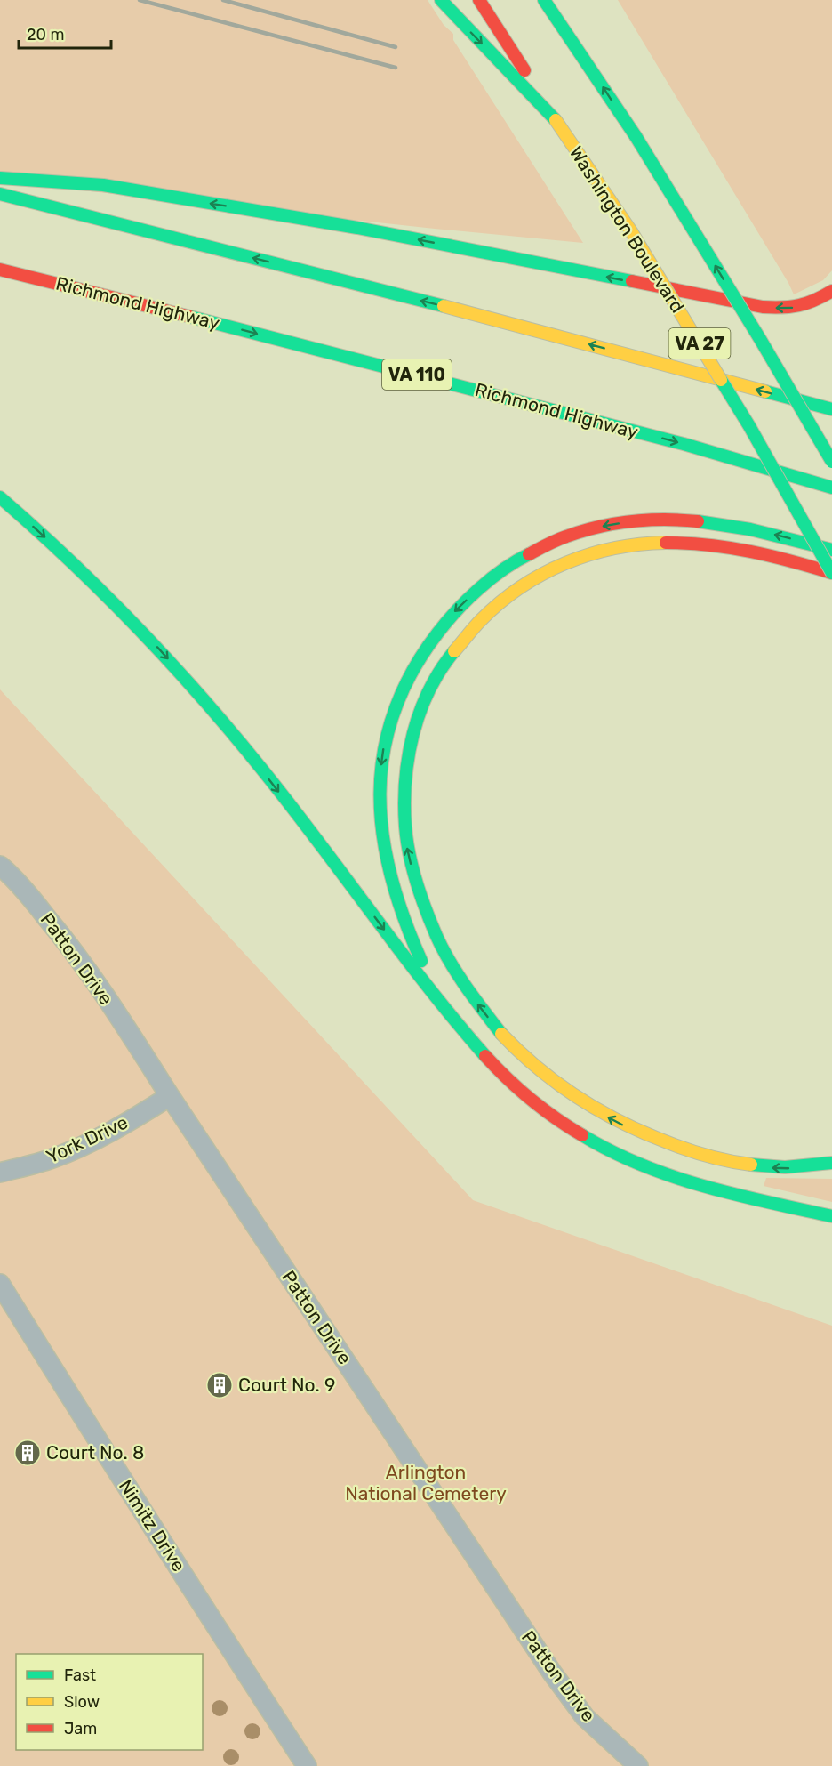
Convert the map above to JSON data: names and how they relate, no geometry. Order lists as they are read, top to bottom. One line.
{"streets":{"highway":["Washington Boulevard","Richmond Highway","VA 27","VA 110"],"lane":["Patton Drive","York Drive","Nimitz Drive"]},"crossings":[["Patton Drive","York Drive"]],"parks":["Arlington National Cemetery"],"places":{"building":["Court No. 9","Court No. 8"]},"legend":["Fast","Slow","Jam"],"scale_bar":"20 m"}
